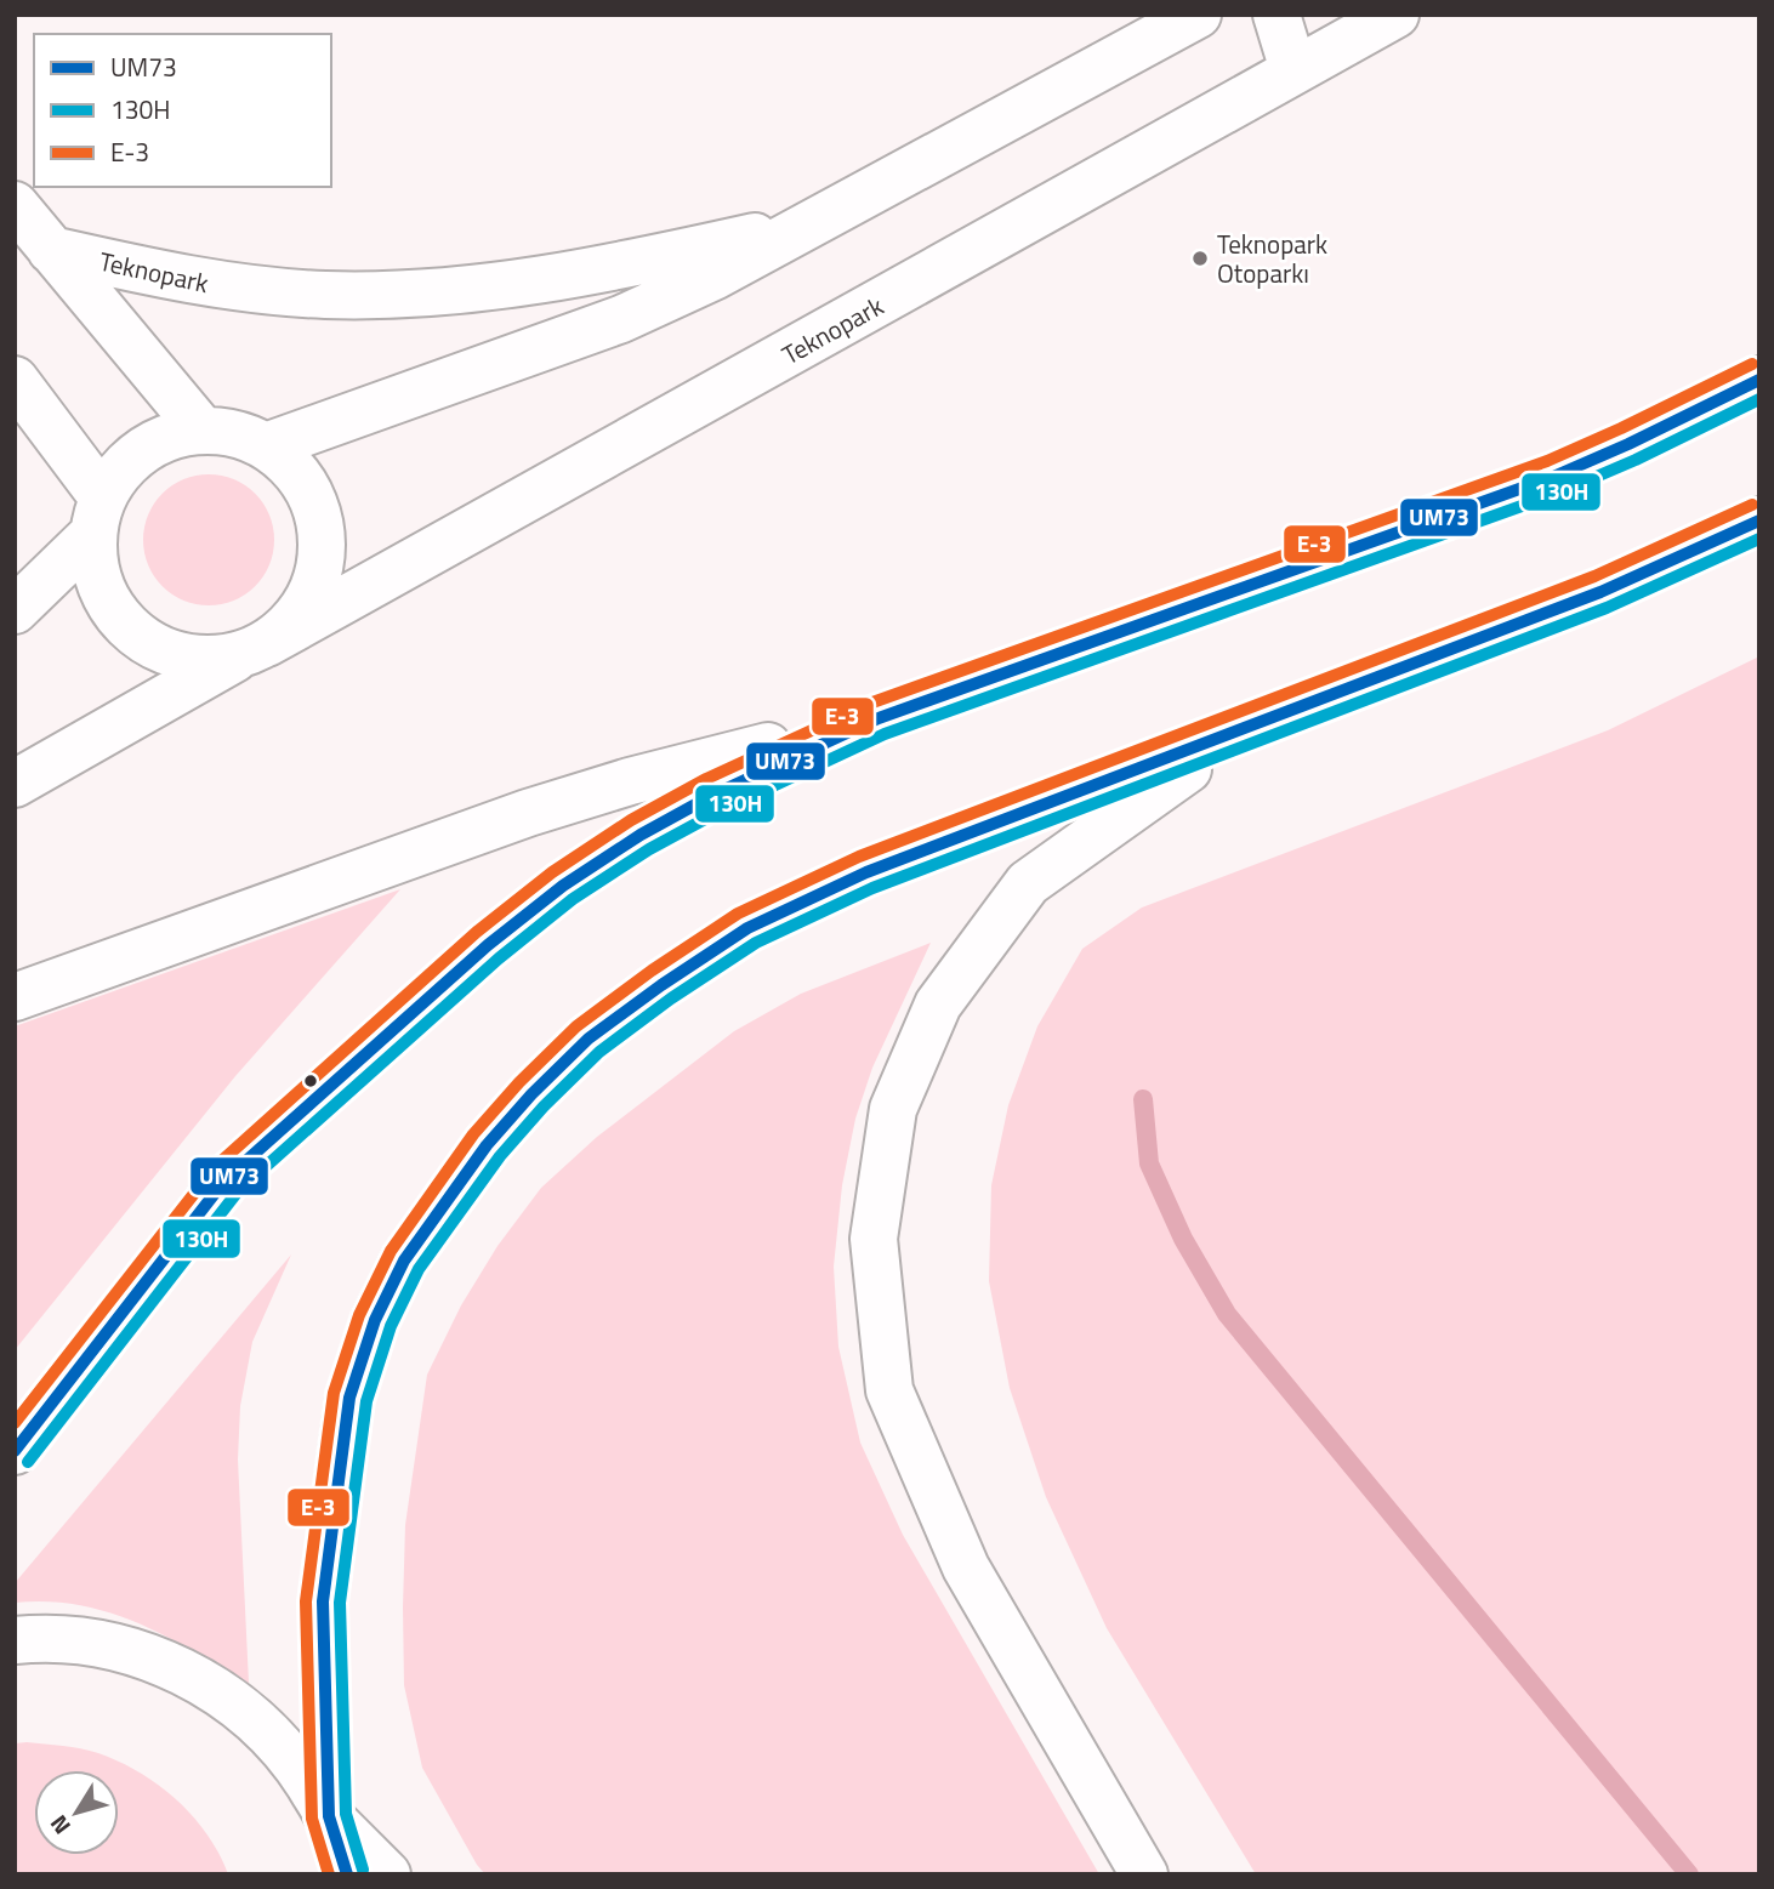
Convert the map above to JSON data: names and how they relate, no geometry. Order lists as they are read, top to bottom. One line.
{"streets":{"main road":["Teknopark"]},"places":["Teknopark Otoparkı"],"lines":["transit line E-3","transit line UM73","transit line 130H"],"legend":["UM73","130H","E-3"],"north":"bottom left"}
